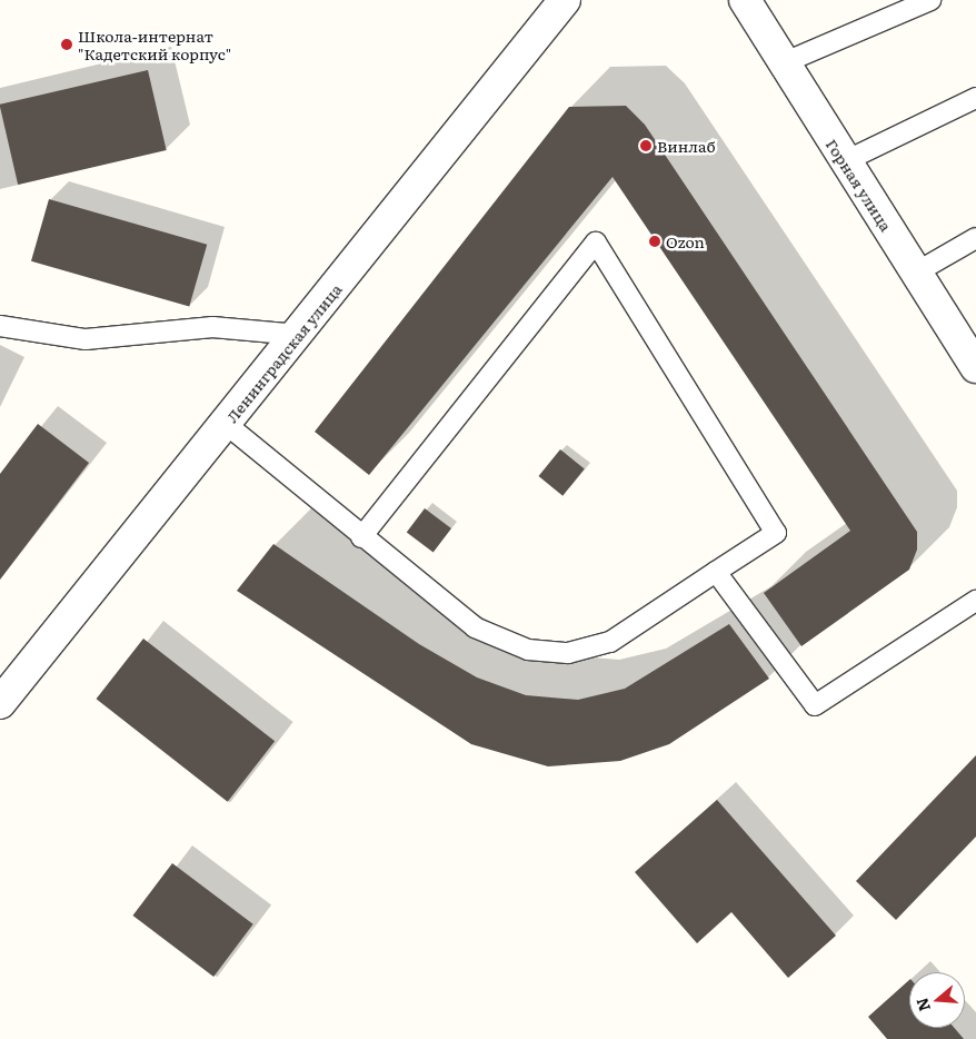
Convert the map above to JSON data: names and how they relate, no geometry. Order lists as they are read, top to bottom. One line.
{"streets":{"street":["Горная улица","Ленинградская улица"]},"places":["Школа-интернат \"Кадетский корпус\"","Винлаб","Ozon"],"north":"left"}
